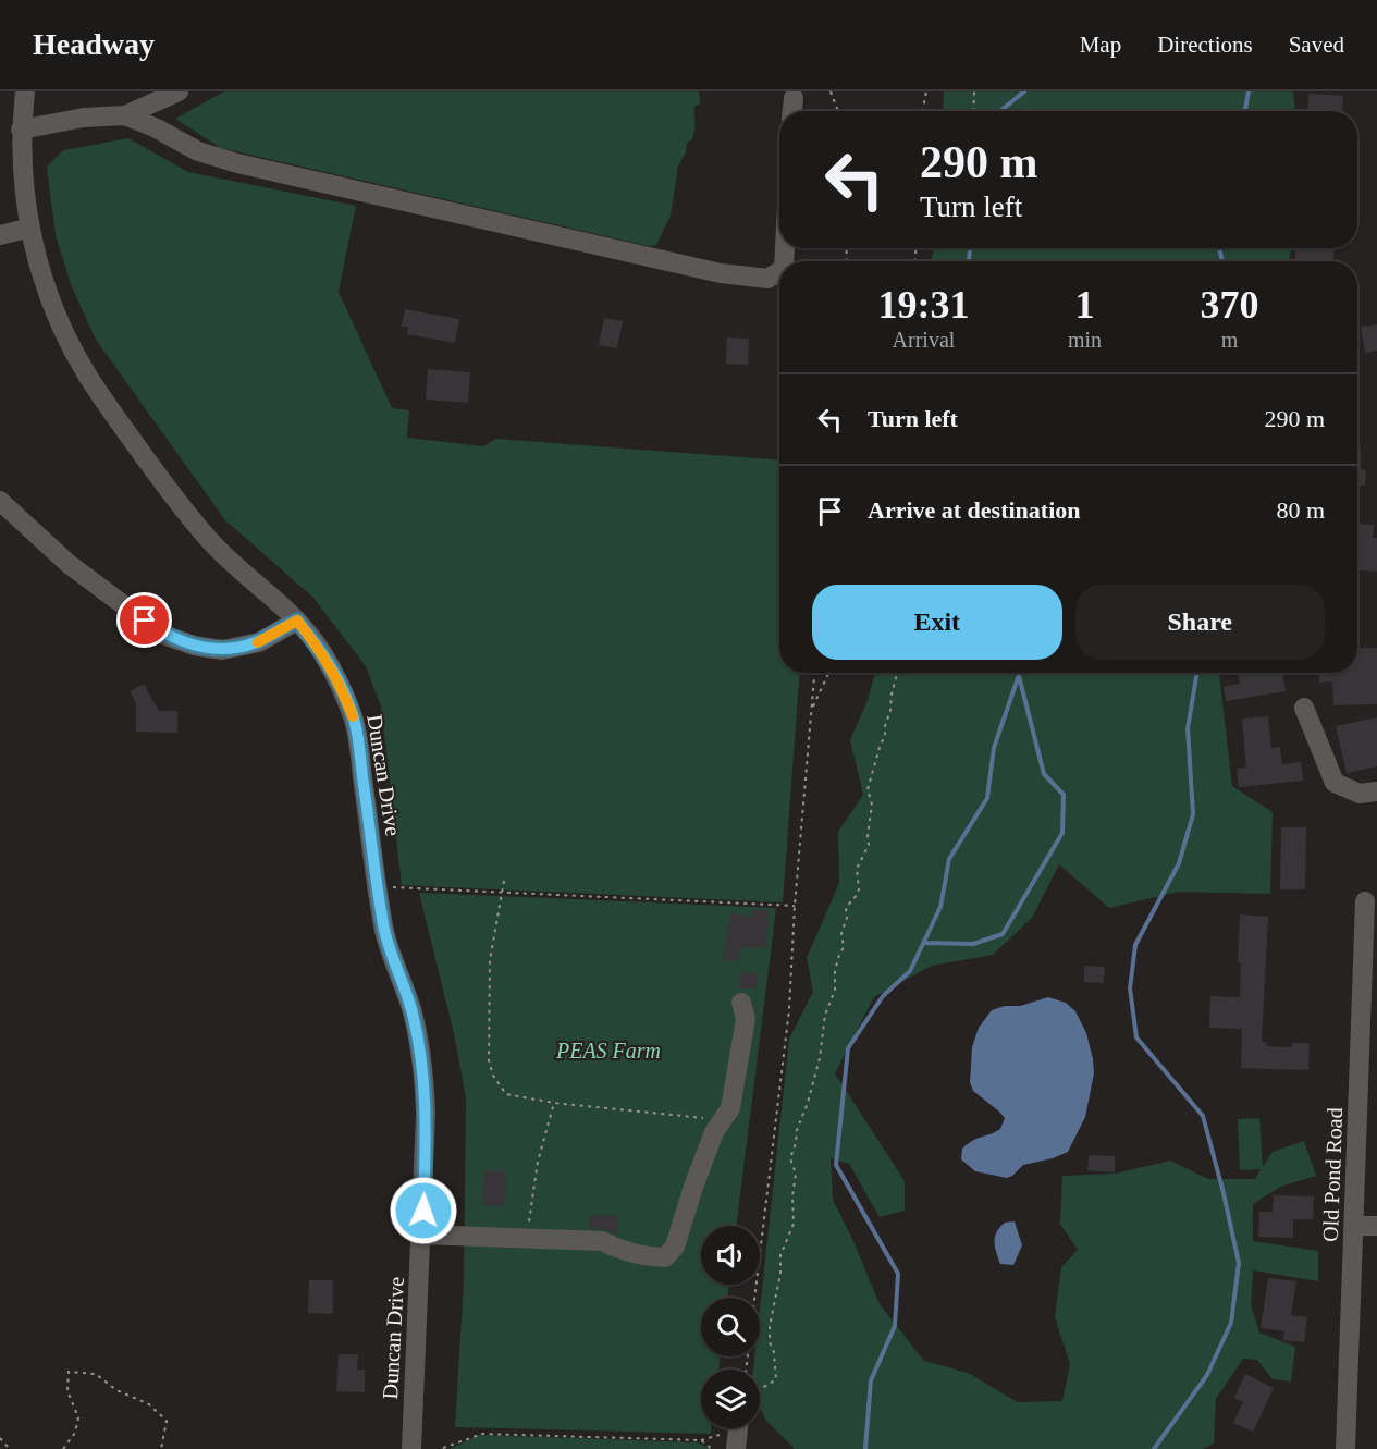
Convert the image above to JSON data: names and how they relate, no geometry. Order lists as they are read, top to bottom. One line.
{"streets":{"street":["Duncan Drive","Old Pond Road"]},"parks":["PEAS Farm"],"page":{"header":"Headway","nav":["Map","Directions","Saved"],"turn":["290 m","Turn left"],"eta":["19:31","Arrival","1","min","370","m"],"list":[{"name":"Turn left","value":"290 m"},{"name":"Arrive at destination","value":"80 m"}],"buttons":["Exit","Share"]}}
